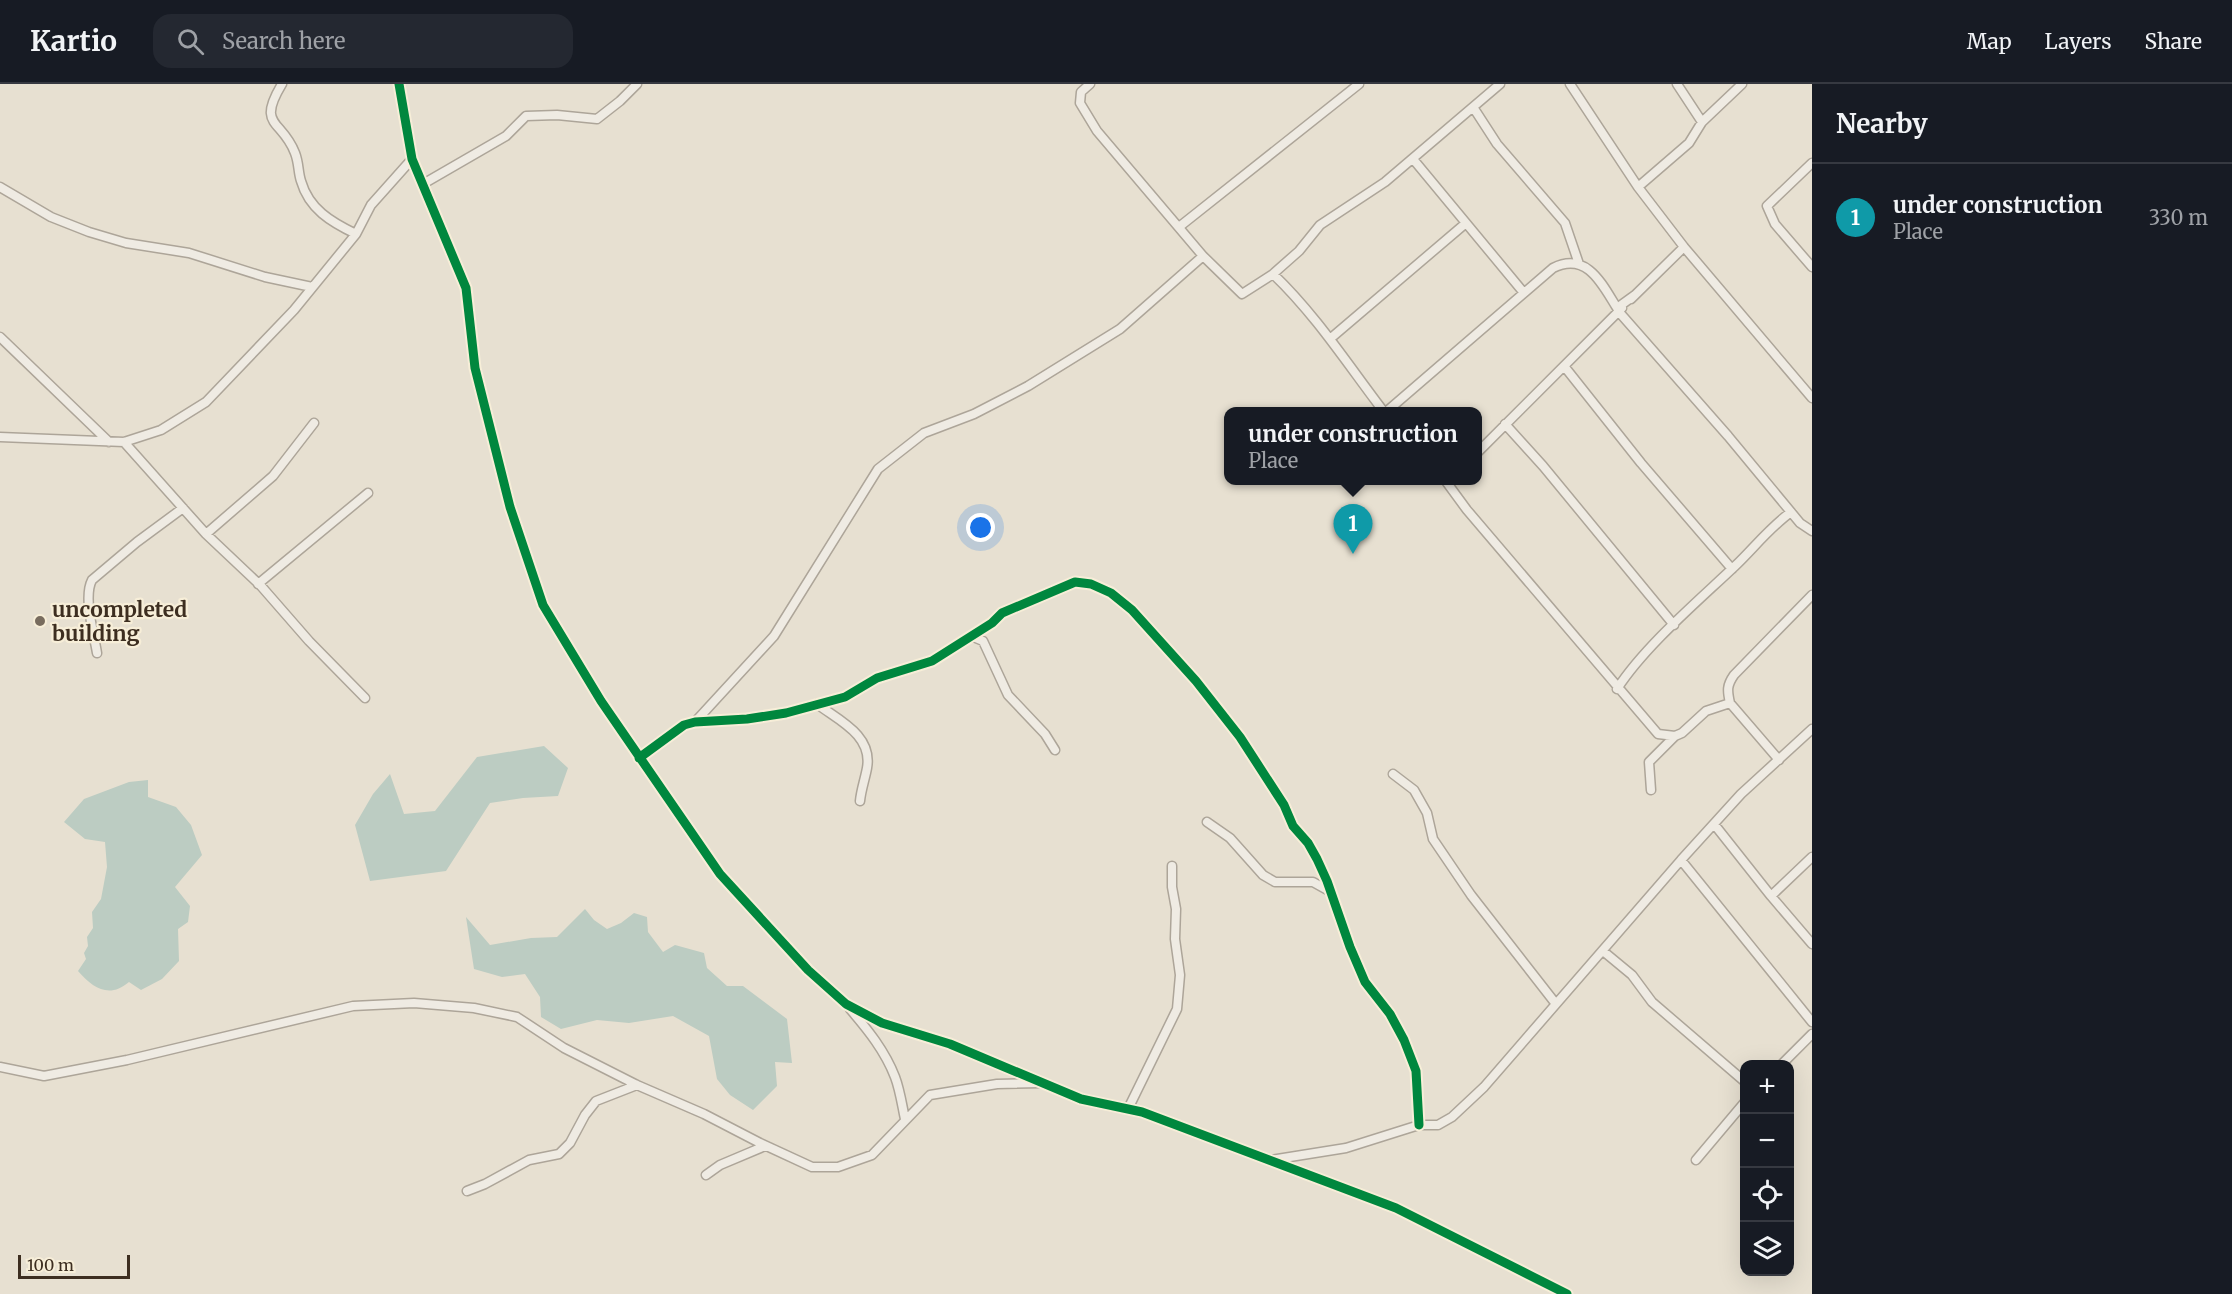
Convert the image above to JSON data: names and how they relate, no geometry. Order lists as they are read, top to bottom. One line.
{"places":["uncompleted building"],"scale_bar":"100 m","page":{"header":"Kartio","search":"Search here","nav":["Map","Layers","Share"],"heading":"Nearby","list":[{"mark":"1","name":"under construction","note":"Place","value":"330 m"}],"popup":["under construction","Place"],"pins":"1","map_buttons":["+","−"],"scale":"100 m"}}
